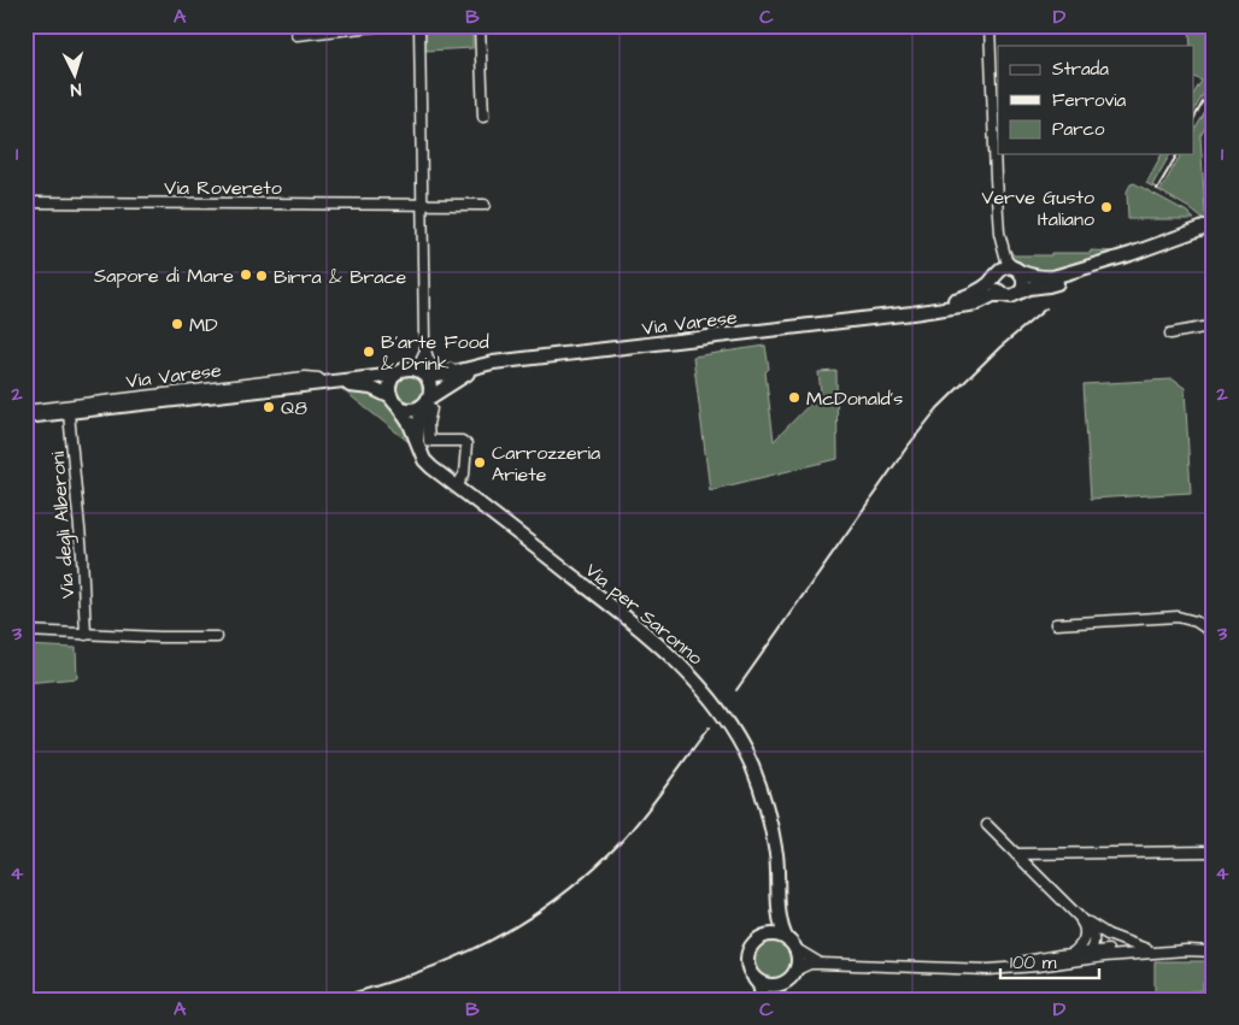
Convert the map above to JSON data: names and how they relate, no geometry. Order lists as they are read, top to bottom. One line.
{"streets":{"main road":["Via Varese","Via per Saronno"],"street":["Via Rovereto","Via degli Alberoni"]},"crossings":[["Via Varese","Via degli Alberoni"],["Via Varese","Via per Saronno"]],"places":["Verve Gusto Italiano","Sapore di Mare","Birra & Brace","MD","B'arte Food & Drink","McDonald's","Q8","Carrozzeria Ariete"],"legend":["Strada","Ferrovia","Parco"],"scale_bar":"100 m","north":"bottom","grid":{"columns":["A","B","C","D"],"rows":["1","2","3","4"]}}
